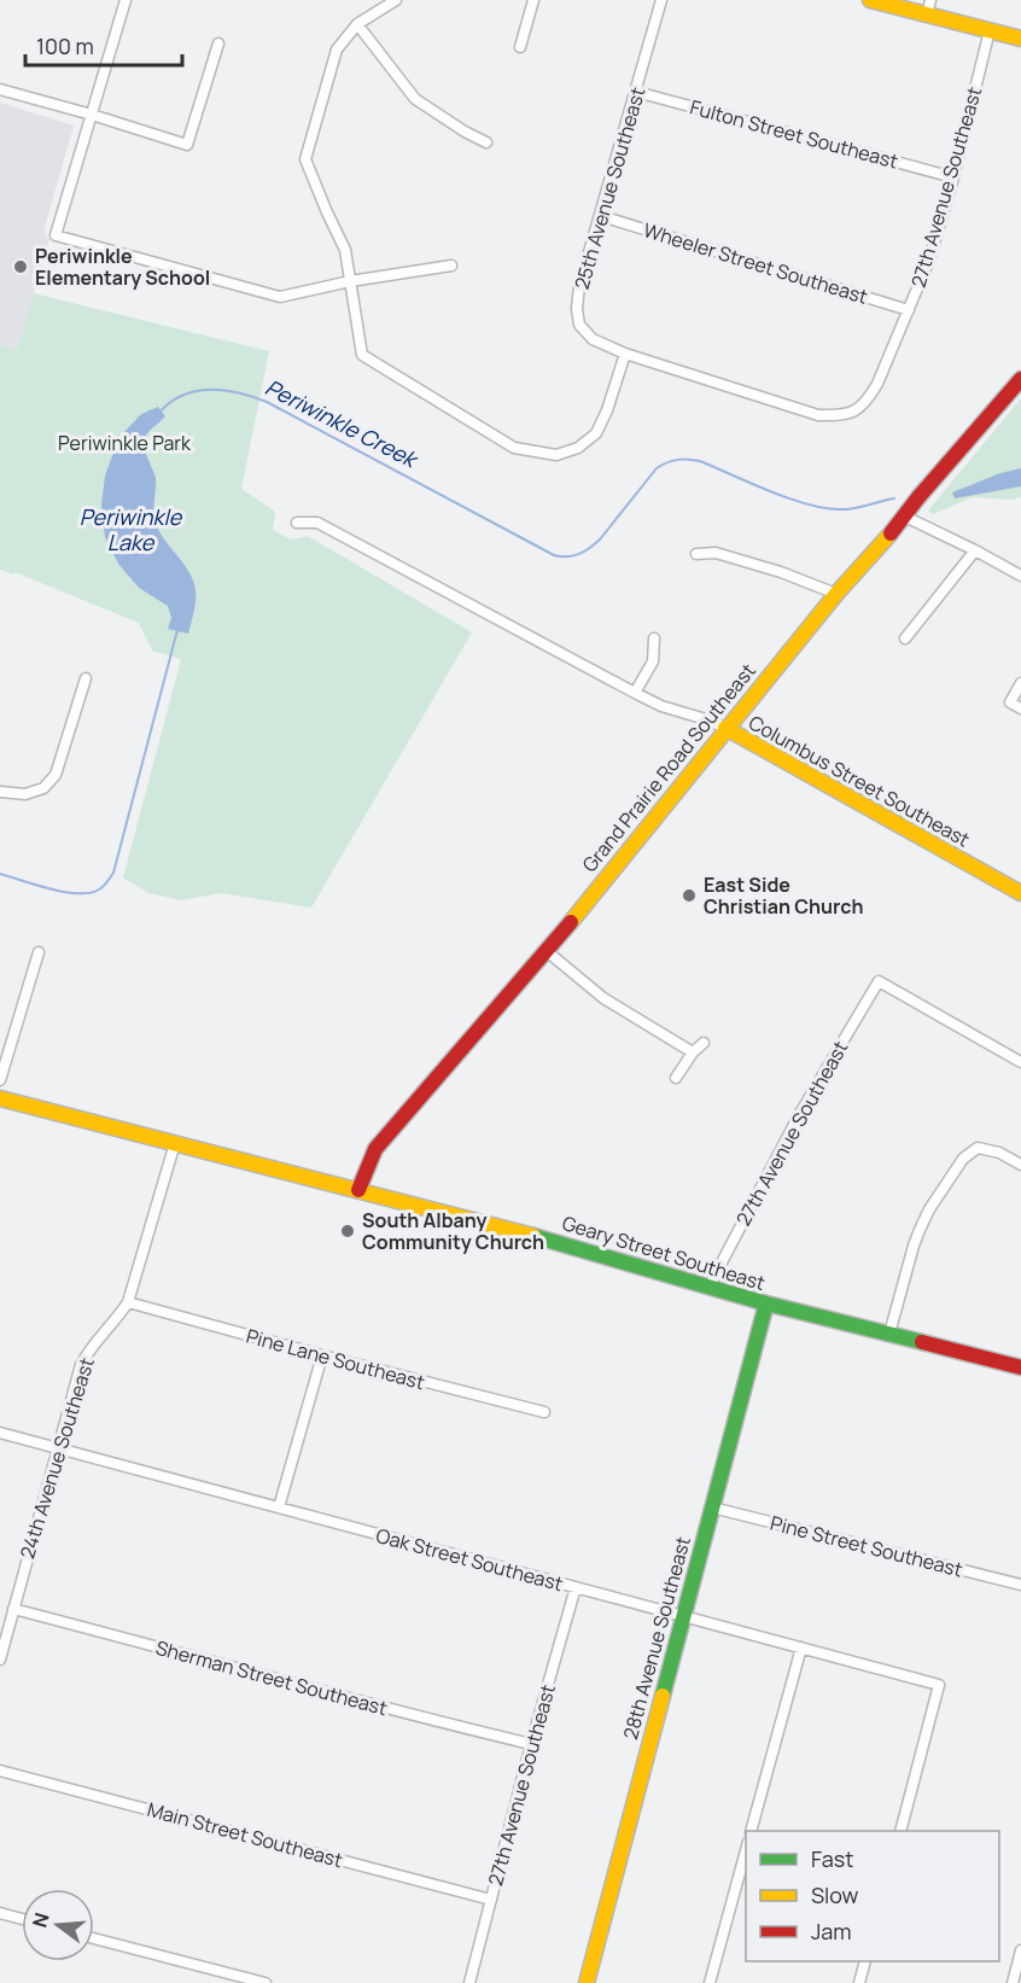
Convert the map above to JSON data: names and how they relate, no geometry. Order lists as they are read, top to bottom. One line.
{"streets":{"main road":["Grand Prairie Road Southeast","Columbus Street Southeast","Geary Street Southeast","28th Avenue Southeast"],"street":["Fulton Street Southeast","27th Avenue Southeast","25th Avenue Southeast","Wheeler Street Southeast","Pine Lane Southeast","24th Avenue Southeast","Pine Street Southeast","Oak Street Southeast","Sherman Street Southeast","Main Street Southeast"]},"crossings":[["Fulton Street Southeast","27th Avenue Southeast"],["Fulton Street Southeast","25th Avenue Southeast"],["27th Avenue Southeast","25th Avenue Southeast"],["27th Avenue Southeast","Wheeler Street Southeast"],["27th Avenue Southeast","Geary Street Southeast"],["27th Avenue Southeast","Oak Street Southeast"],["27th Avenue Southeast","Sherman Street Southeast"],["27th Avenue Southeast","Main Street Southeast"],["25th Avenue Southeast","Wheeler Street Southeast"],["Grand Prairie Road Southeast","Columbus Street Southeast"],["Grand Prairie Road Southeast","Geary Street Southeast"],["Geary Street Southeast","24th Avenue Southeast"],["Geary Street Southeast","28th Avenue Southeast"],["Pine Lane Southeast","24th Avenue Southeast"],["24th Avenue Southeast","Oak Street Southeast"],["24th Avenue Southeast","Sherman Street Southeast"],["Pine Street Southeast","28th Avenue Southeast"],["Oak Street Southeast","28th Avenue Southeast"]],"water":["Periwinkle Creek","Periwinkle Lake"],"parks":["Periwinkle Park"],"places":["Periwinkle Elementary School","East Side Christian Church","South Albany Community Church"],"legend":["Fast","Slow","Jam"],"scale_bar":"100 m","north":"left"}
